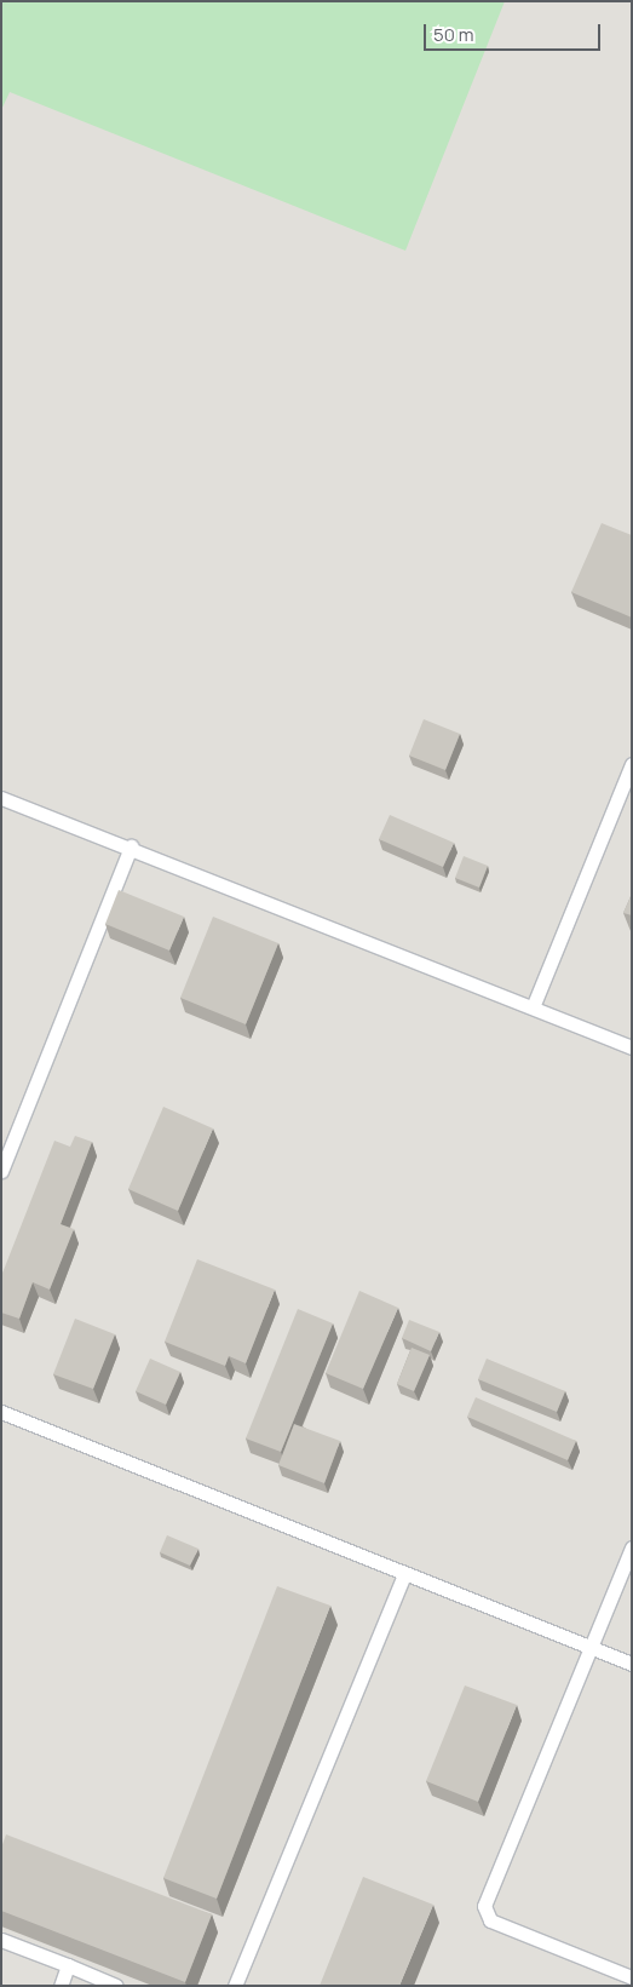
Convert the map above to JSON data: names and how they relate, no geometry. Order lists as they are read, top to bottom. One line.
{"scale_bar":"50 m"}
